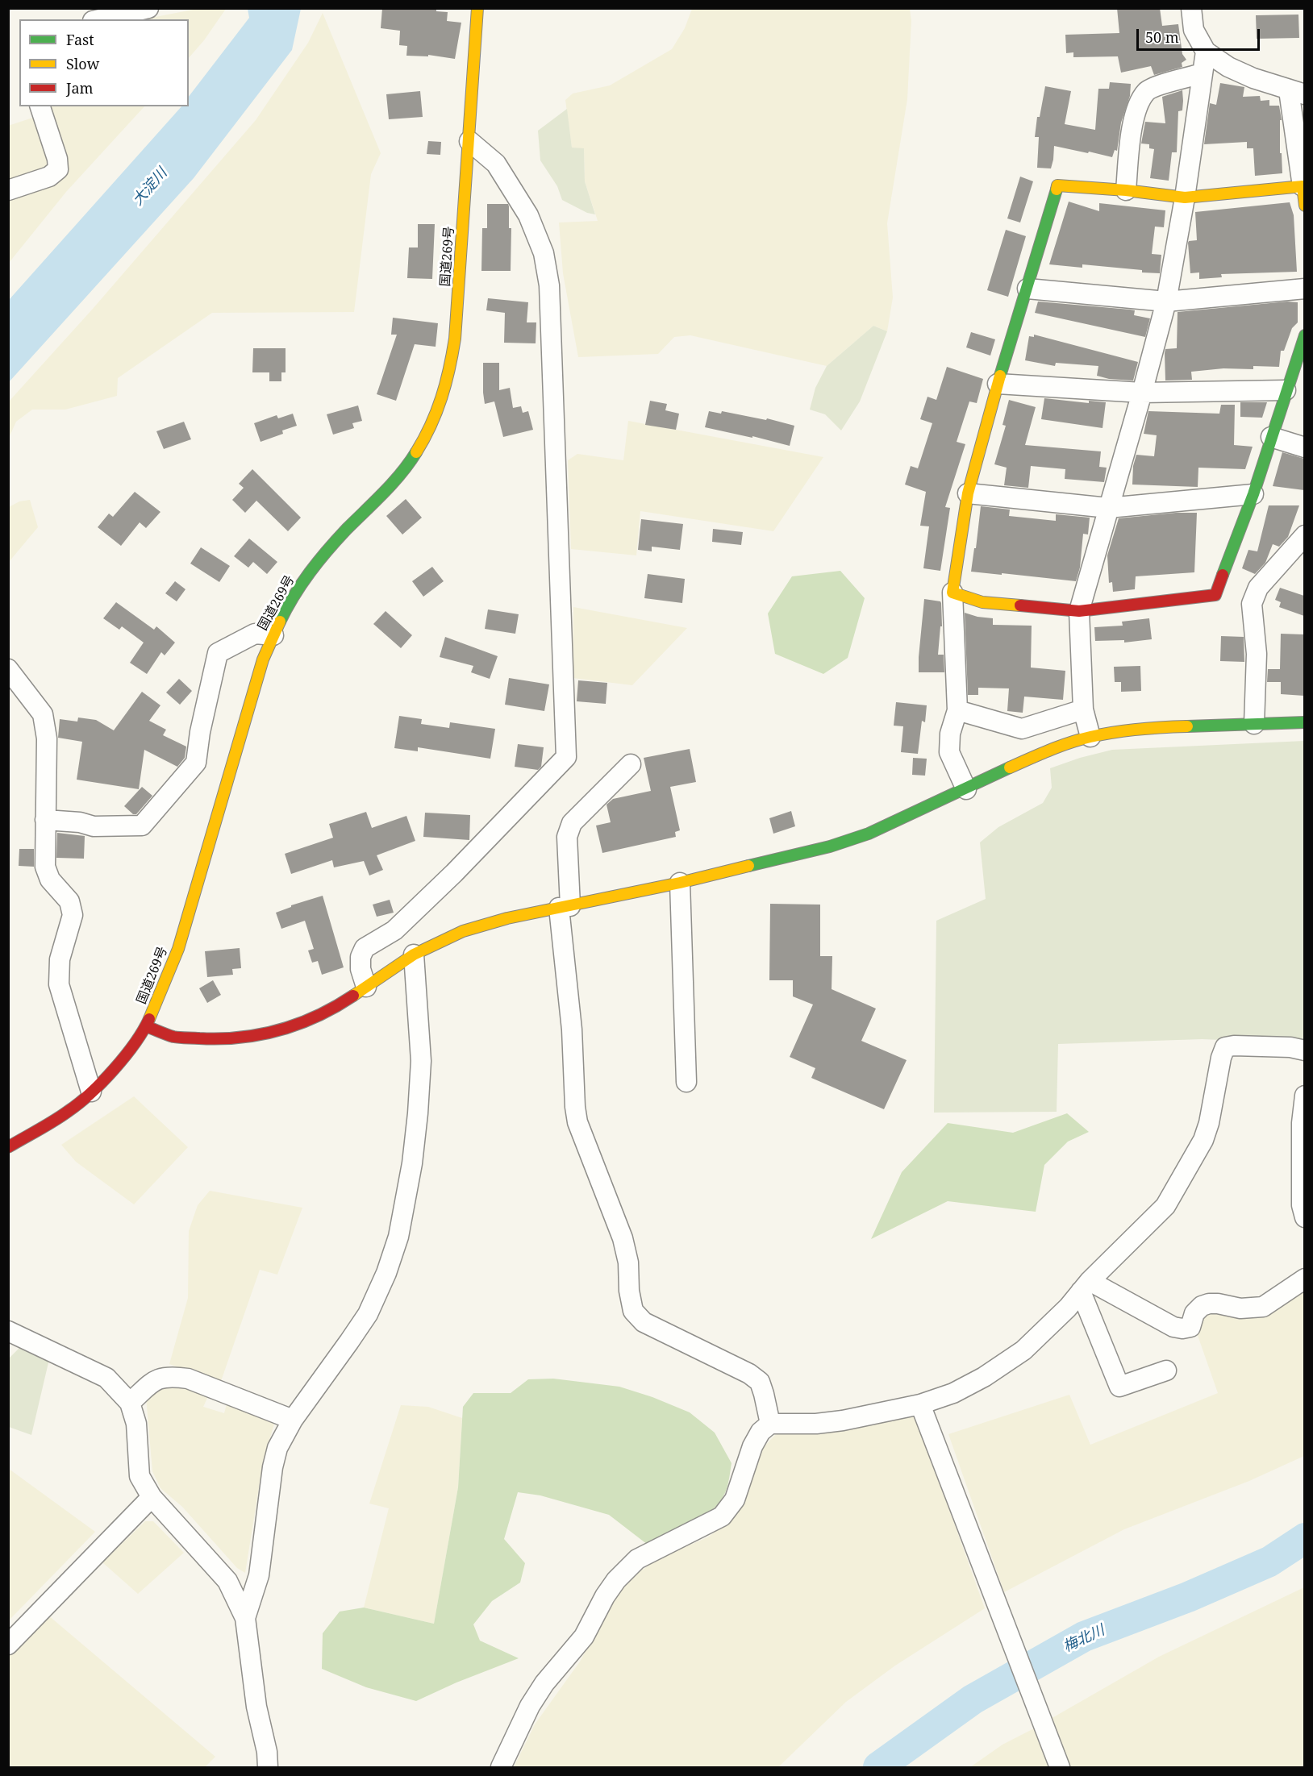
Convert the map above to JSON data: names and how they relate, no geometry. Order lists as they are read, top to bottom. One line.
{"streets":{"main road":["国道269号"]},"water":["大淀川","梅北川"],"legend":["Fast","Slow","Jam"],"scale_bar":"50 m"}
